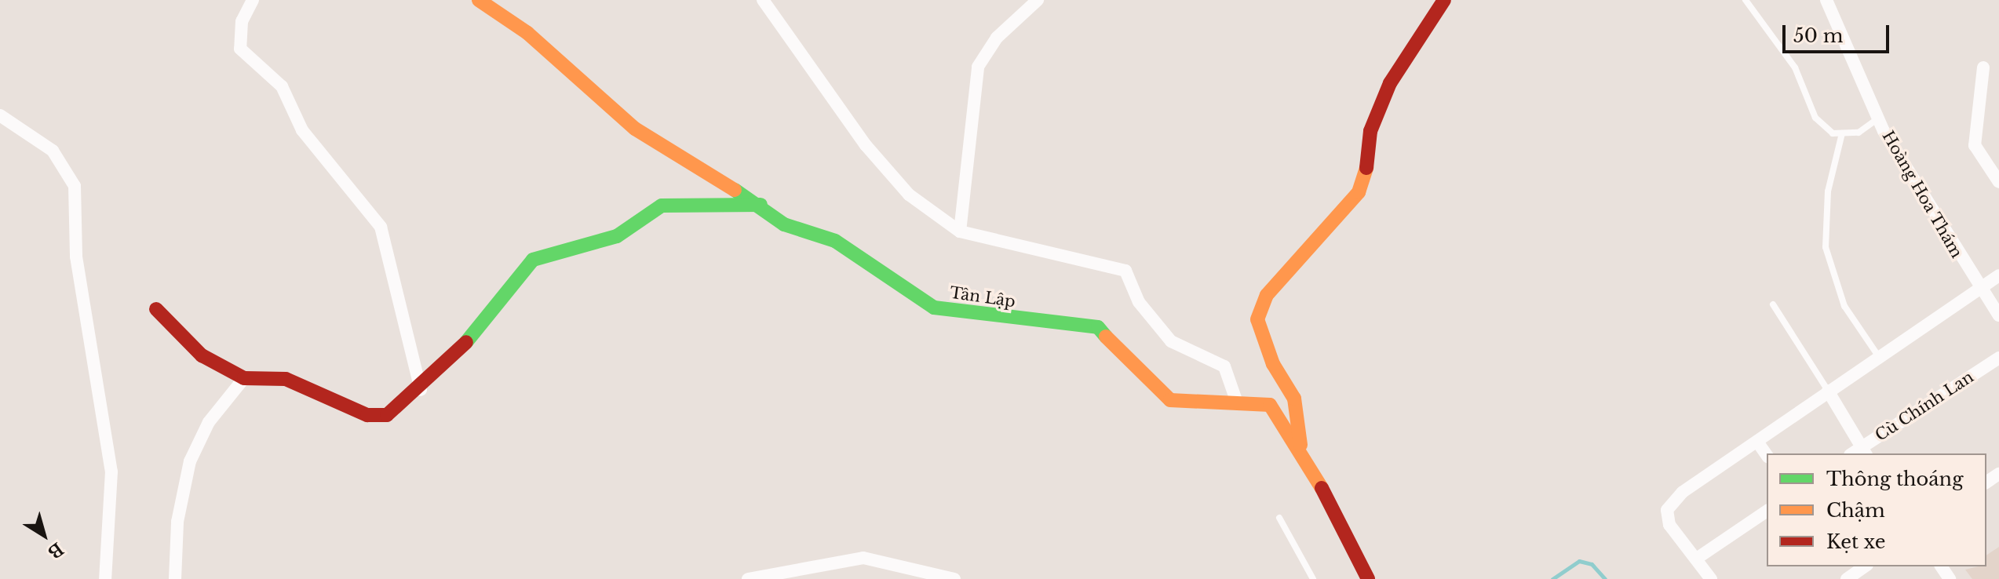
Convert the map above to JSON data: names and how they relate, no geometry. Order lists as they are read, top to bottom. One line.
{"streets":{"street":["Hoàng Hoa Thám","Tân Lập","Cù Chính Lan"]},"legend":["Thông thoáng","Chậm","Kẹt xe"],"scale_bar":"50 m","north":"bottom right"}
